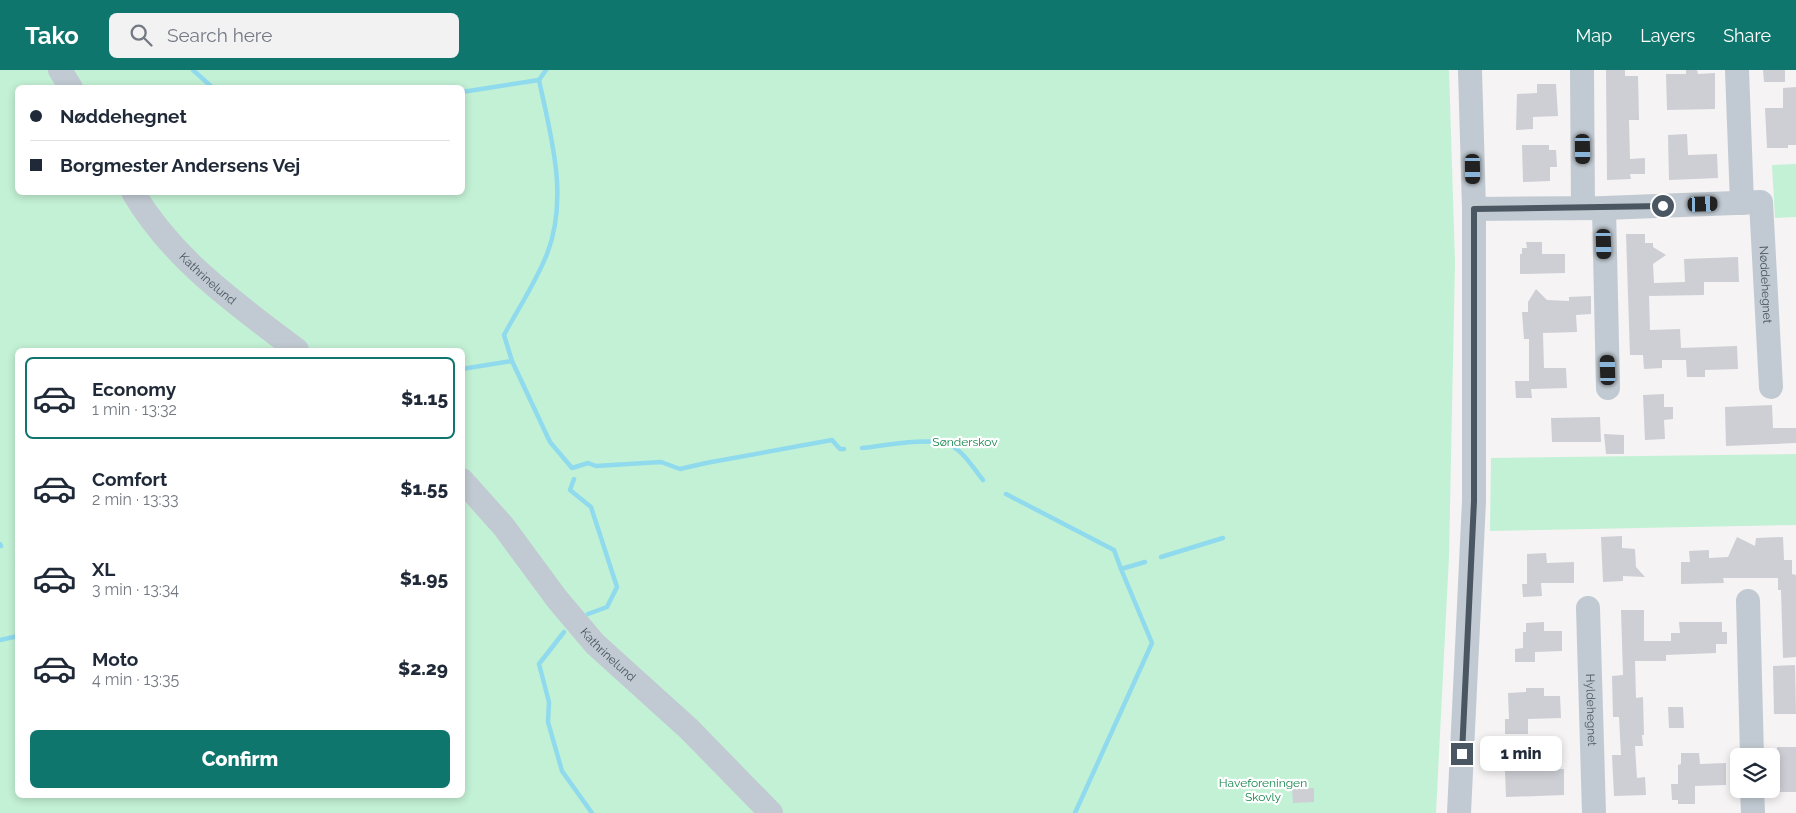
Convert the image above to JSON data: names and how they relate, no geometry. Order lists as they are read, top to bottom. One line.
{"streets":{"street":["Kathrinelund","Nøddehegnet","Hyldehegnet"]},"parks":["Sønderskov","Haveforeningen Skovly"],"page":{"header":"Tako","search":"Search here","nav":["Map","Layers","Share"],"banner":["Nøddehegnet","Borgmester Andersens Vej"],"list":[{"name":"Economy","note":"1 min · 13:32","value":"$1.15"},{"name":"Comfort","note":"2 min · 13:33","value":"$1.55"},{"name":"XL","note":"3 min · 13:34","value":"$1.95"},{"name":"Moto","note":"4 min · 13:35","value":"$2.29"}],"buttons":"Confirm","bubble":"1 min"}}
